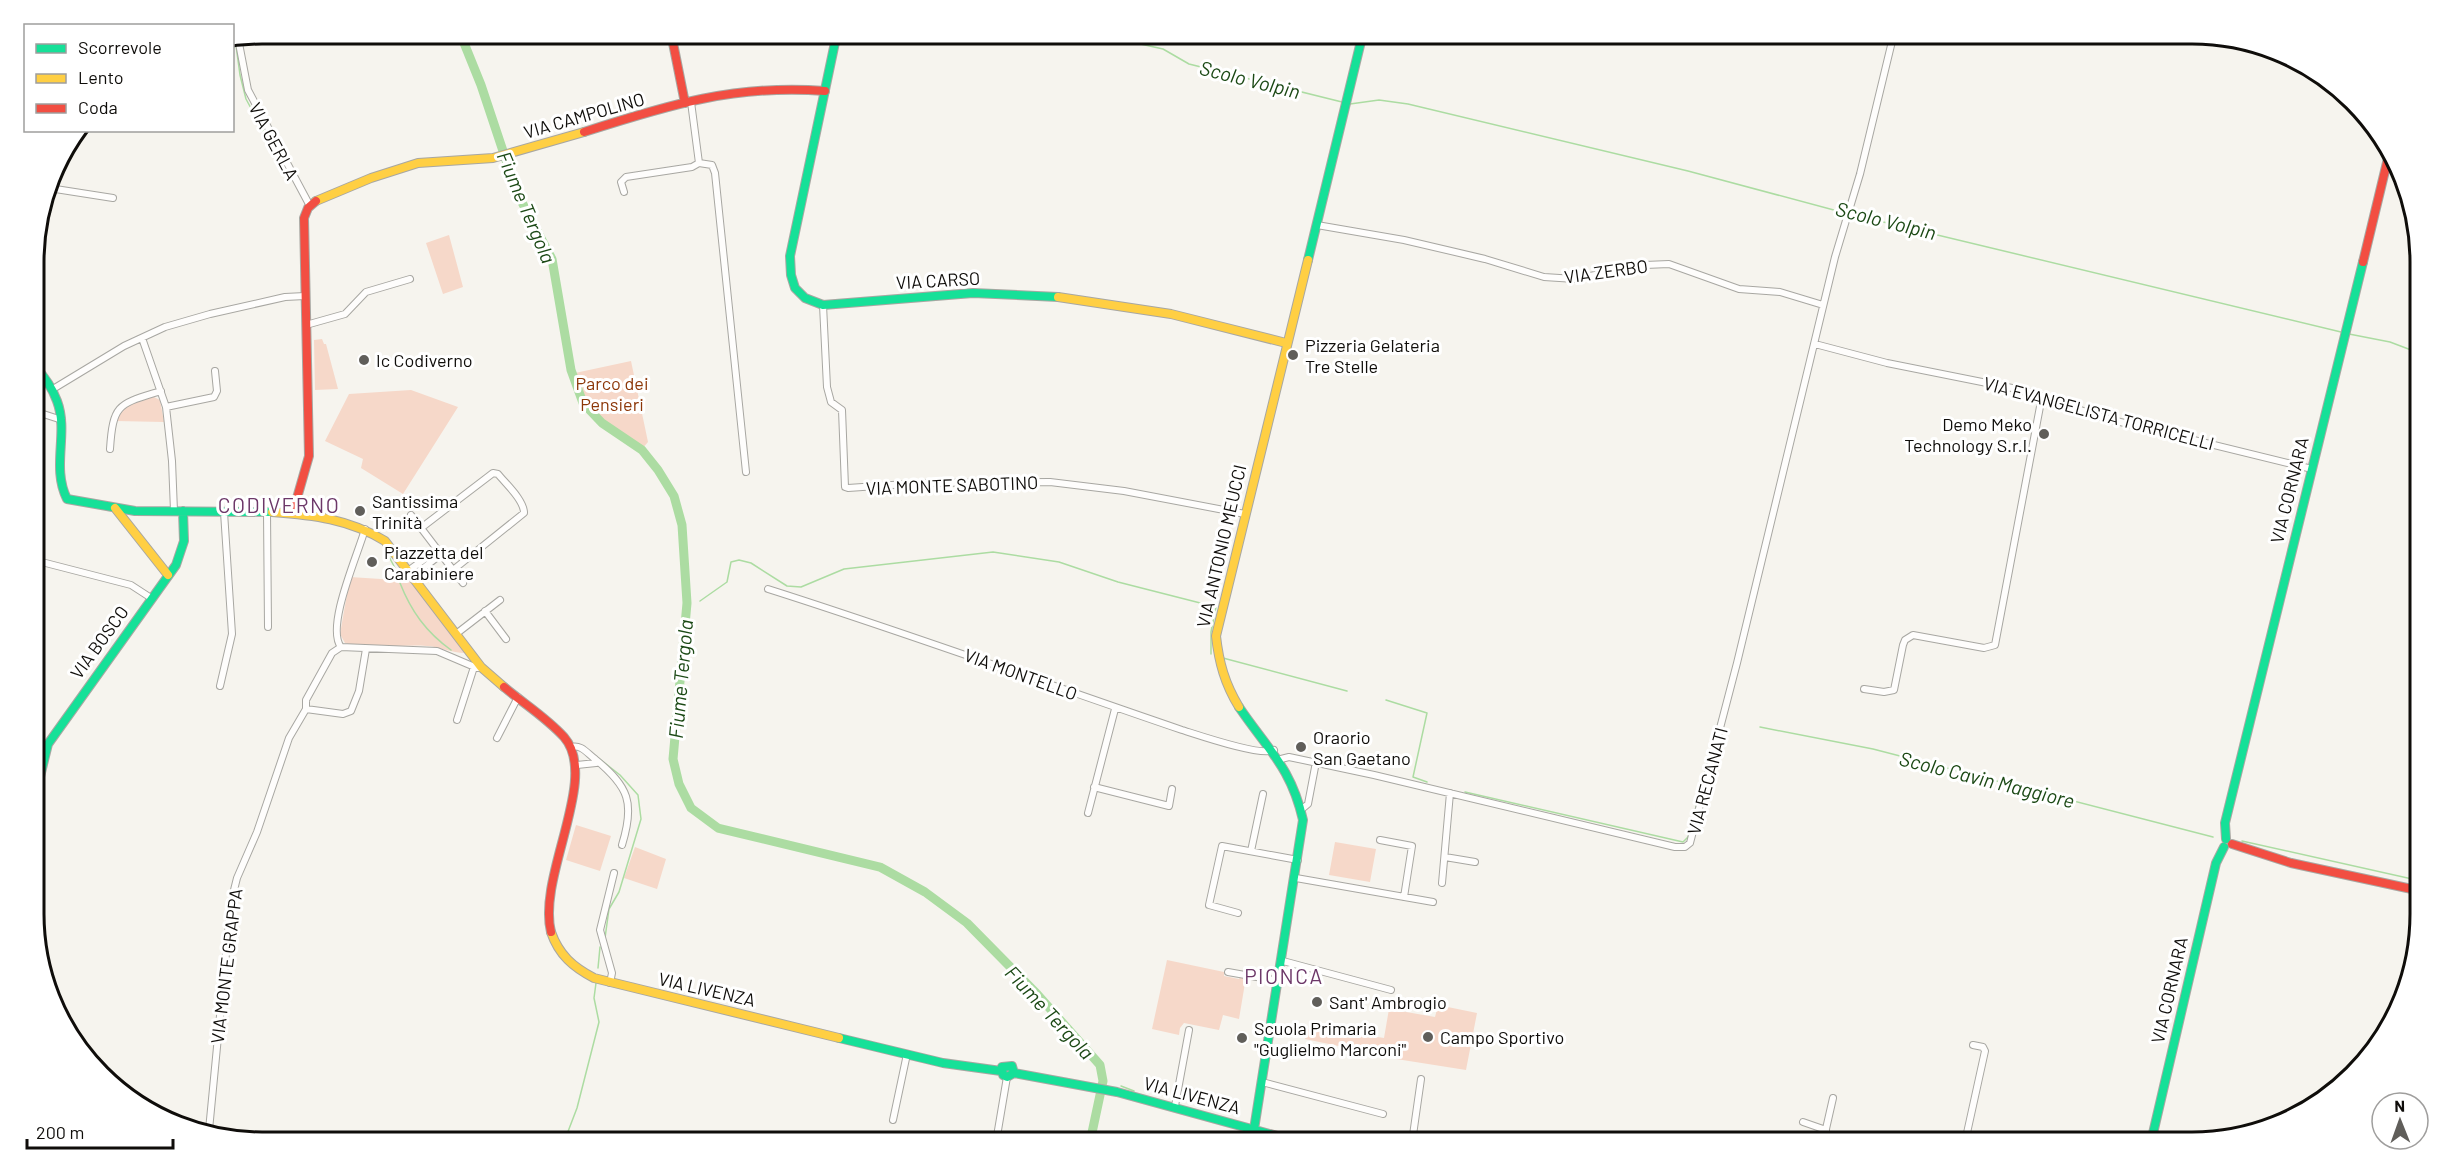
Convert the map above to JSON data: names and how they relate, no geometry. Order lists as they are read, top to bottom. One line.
{"streets":{"street":["VIA CAMPOLINO","VIA GERLA","VIA ZERBO","VIA CARSO","VIA EVANGELISTA TORRICELLI","VIA MONTE SABOTINO","VIA CORNARA","VIA ANTONIO MEUCCI","VIA BOSCO","VIA MONTELLO","VIA RECANATI","VIA MONTE GRAPPA","VIA LIVENZA"]},"crossings":[["VIA CAMPOLINO","VIA GERLA"],["VIA ZERBO","VIA ANTONIO MEUCCI"],["VIA CARSO","VIA MONTE SABOTINO"],["VIA CARSO","VIA ANTONIO MEUCCI"],["VIA EVANGELISTA TORRICELLI","VIA CORNARA"],["VIA EVANGELISTA TORRICELLI","VIA RECANATI"],["VIA MONTE SABOTINO","VIA ANTONIO MEUCCI"],["VIA ANTONIO MEUCCI","VIA MONTELLO"],["VIA ANTONIO MEUCCI","VIA RECANATI"],["VIA ANTONIO MEUCCI","VIA LIVENZA"]],"districts":["CODIVERNO","PIONCA"],"water":["Scolo Volpin","Fiume Tergola","Scolo Cavin Maggiore"],"parks":["Parco dei Pensieri"],"places":["Pizzeria Gelateria Tre Stelle","Ic Codiverno","Demo Meko Technology S.r.l.","Santissima Trinità","Piazzetta del Carabiniere","Oraorio San Gaetano","Sant' Ambrogio","Campo Sportivo","Scuola Primaria \"Guglielmo Marconi\""],"legend":["Scorrevole","Lento","Coda"],"scale_bar":"200 m","north":"top"}
